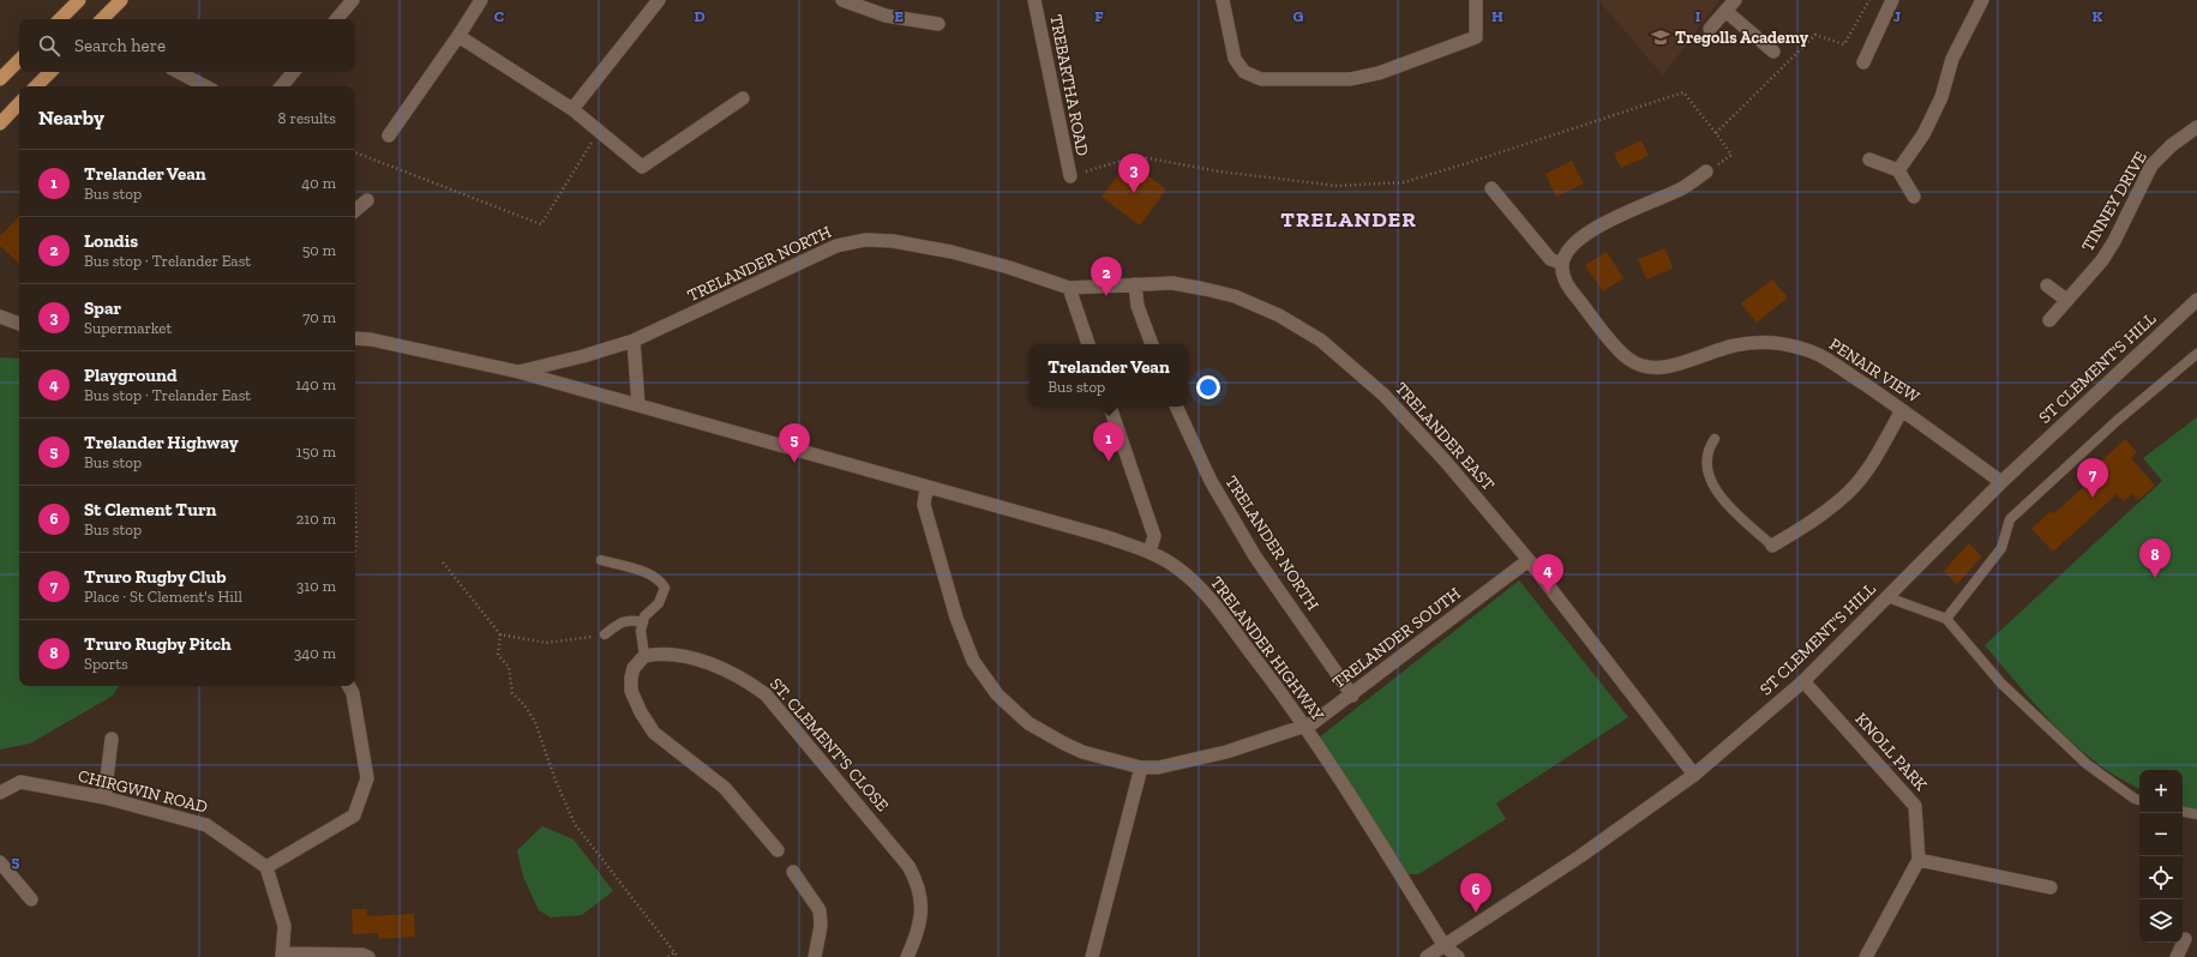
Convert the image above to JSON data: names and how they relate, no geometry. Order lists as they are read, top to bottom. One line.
{"streets":{"street":["TREBARTHA ROAD","TINNEY DRIVE","TRELANDER NORTH","ST CLEMENT'S HILL","PENAIR VIEW","TRELANDER EAST","TRELANDER SOUTH","TRELANDER HIGHWAY","ST. CLEMENT'S CLOSE","KNOLL PARK","CHIRGWIN ROAD"]},"crossings":[["TRELANDER NORTH","TRELANDER EAST"],["TRELANDER NORTH","TRELANDER SOUTH"],["TRELANDER NORTH","TRELANDER HIGHWAY"],["ST CLEMENT'S HILL","PENAIR VIEW"],["ST CLEMENT'S HILL","TRELANDER EAST"],["ST CLEMENT'S HILL","TRELANDER HIGHWAY"],["ST CLEMENT'S HILL","KNOLL PARK"],["TRELANDER EAST","TRELANDER SOUTH"],["TRELANDER SOUTH","TRELANDER HIGHWAY"]],"districts":["TRELANDER"],"places":{"school or university":["Tregolls Academy"]},"page":{"search":"Search here","heading":["Nearby","8 results"],"list":[{"mark":"1","name":"Trelander Vean","note":"Bus stop","value":"40 m"},{"mark":"2","name":"Londis","note":"Bus stop · Trelander East","value":"50 m"},{"mark":"3","name":"Spar","note":"Supermarket","value":"70 m"},{"mark":"4","name":"Playground","note":"Bus stop · Trelander East","value":"140 m"},{"mark":"5","name":"Trelander Highway","note":"Bus stop","value":"150 m"},{"mark":"6","name":"St Clement Turn","note":"Bus stop","value":"210 m"},{"mark":"7","name":"Truro Rugby Club","note":"Place · St Clement's Hill","value":"310 m"},{"mark":"8","name":"Truro Rugby Pitch","note":"Sports","value":"340 m"}],"pins":["3","2","1","5","7","8","4","6"],"popup":["Trelander Vean","Bus stop"],"map_buttons":["+","−"]},"grid":{"columns":["C","D","E","F","G","H","I","J","K"],"rows":["5"]}}
